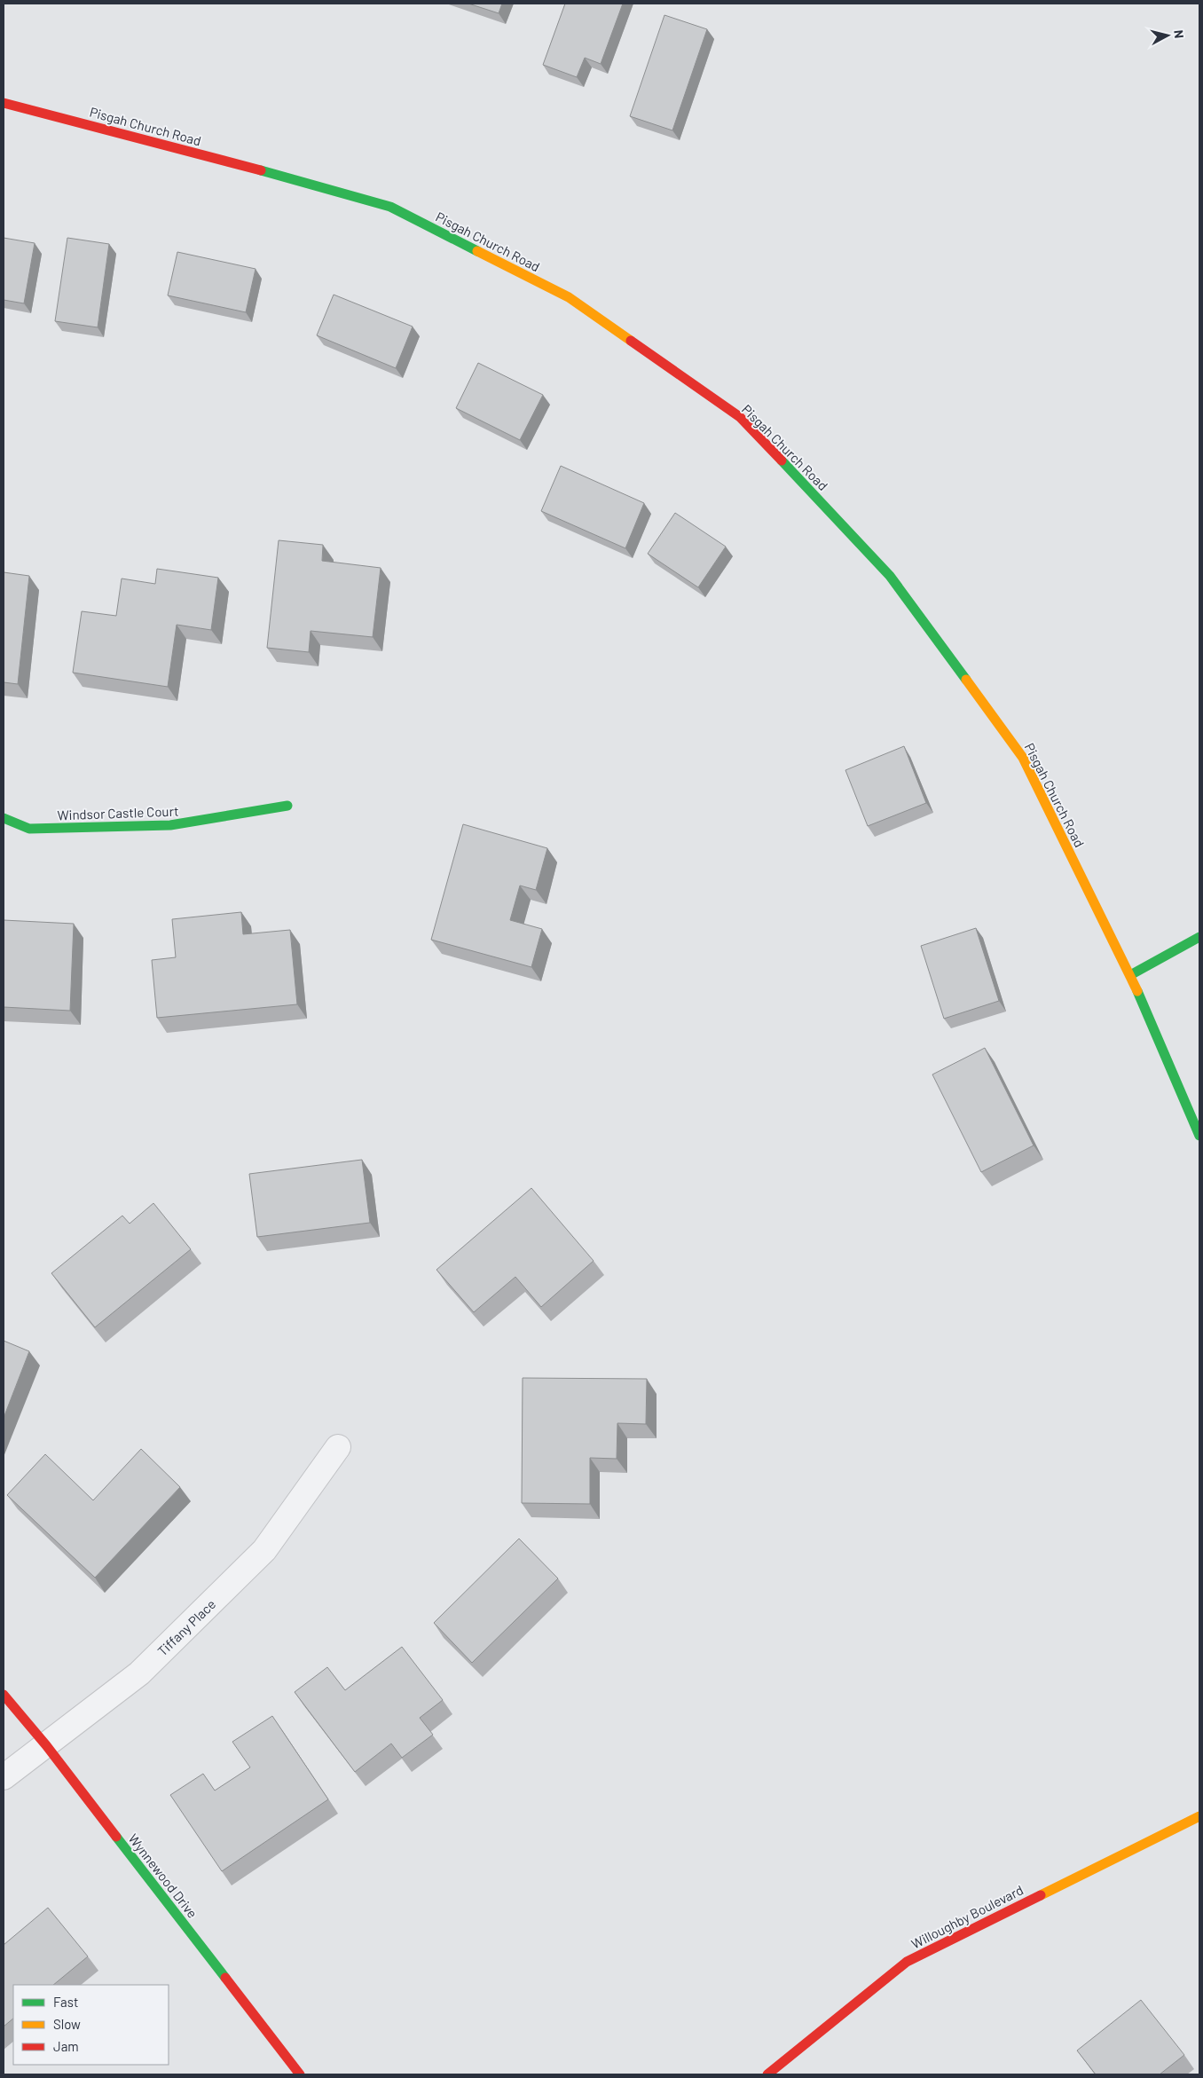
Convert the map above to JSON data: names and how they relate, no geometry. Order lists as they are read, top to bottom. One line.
{"streets":{"main road":["Pisgah Church Road","Windsor Castle Court","Wynnewood Drive","Willoughby Boulevard"],"street":["Tiffany Place"]},"crossings":[["Tiffany Place","Wynnewood Drive"]],"legend":["Fast","Slow","Jam"],"north":"right"}
